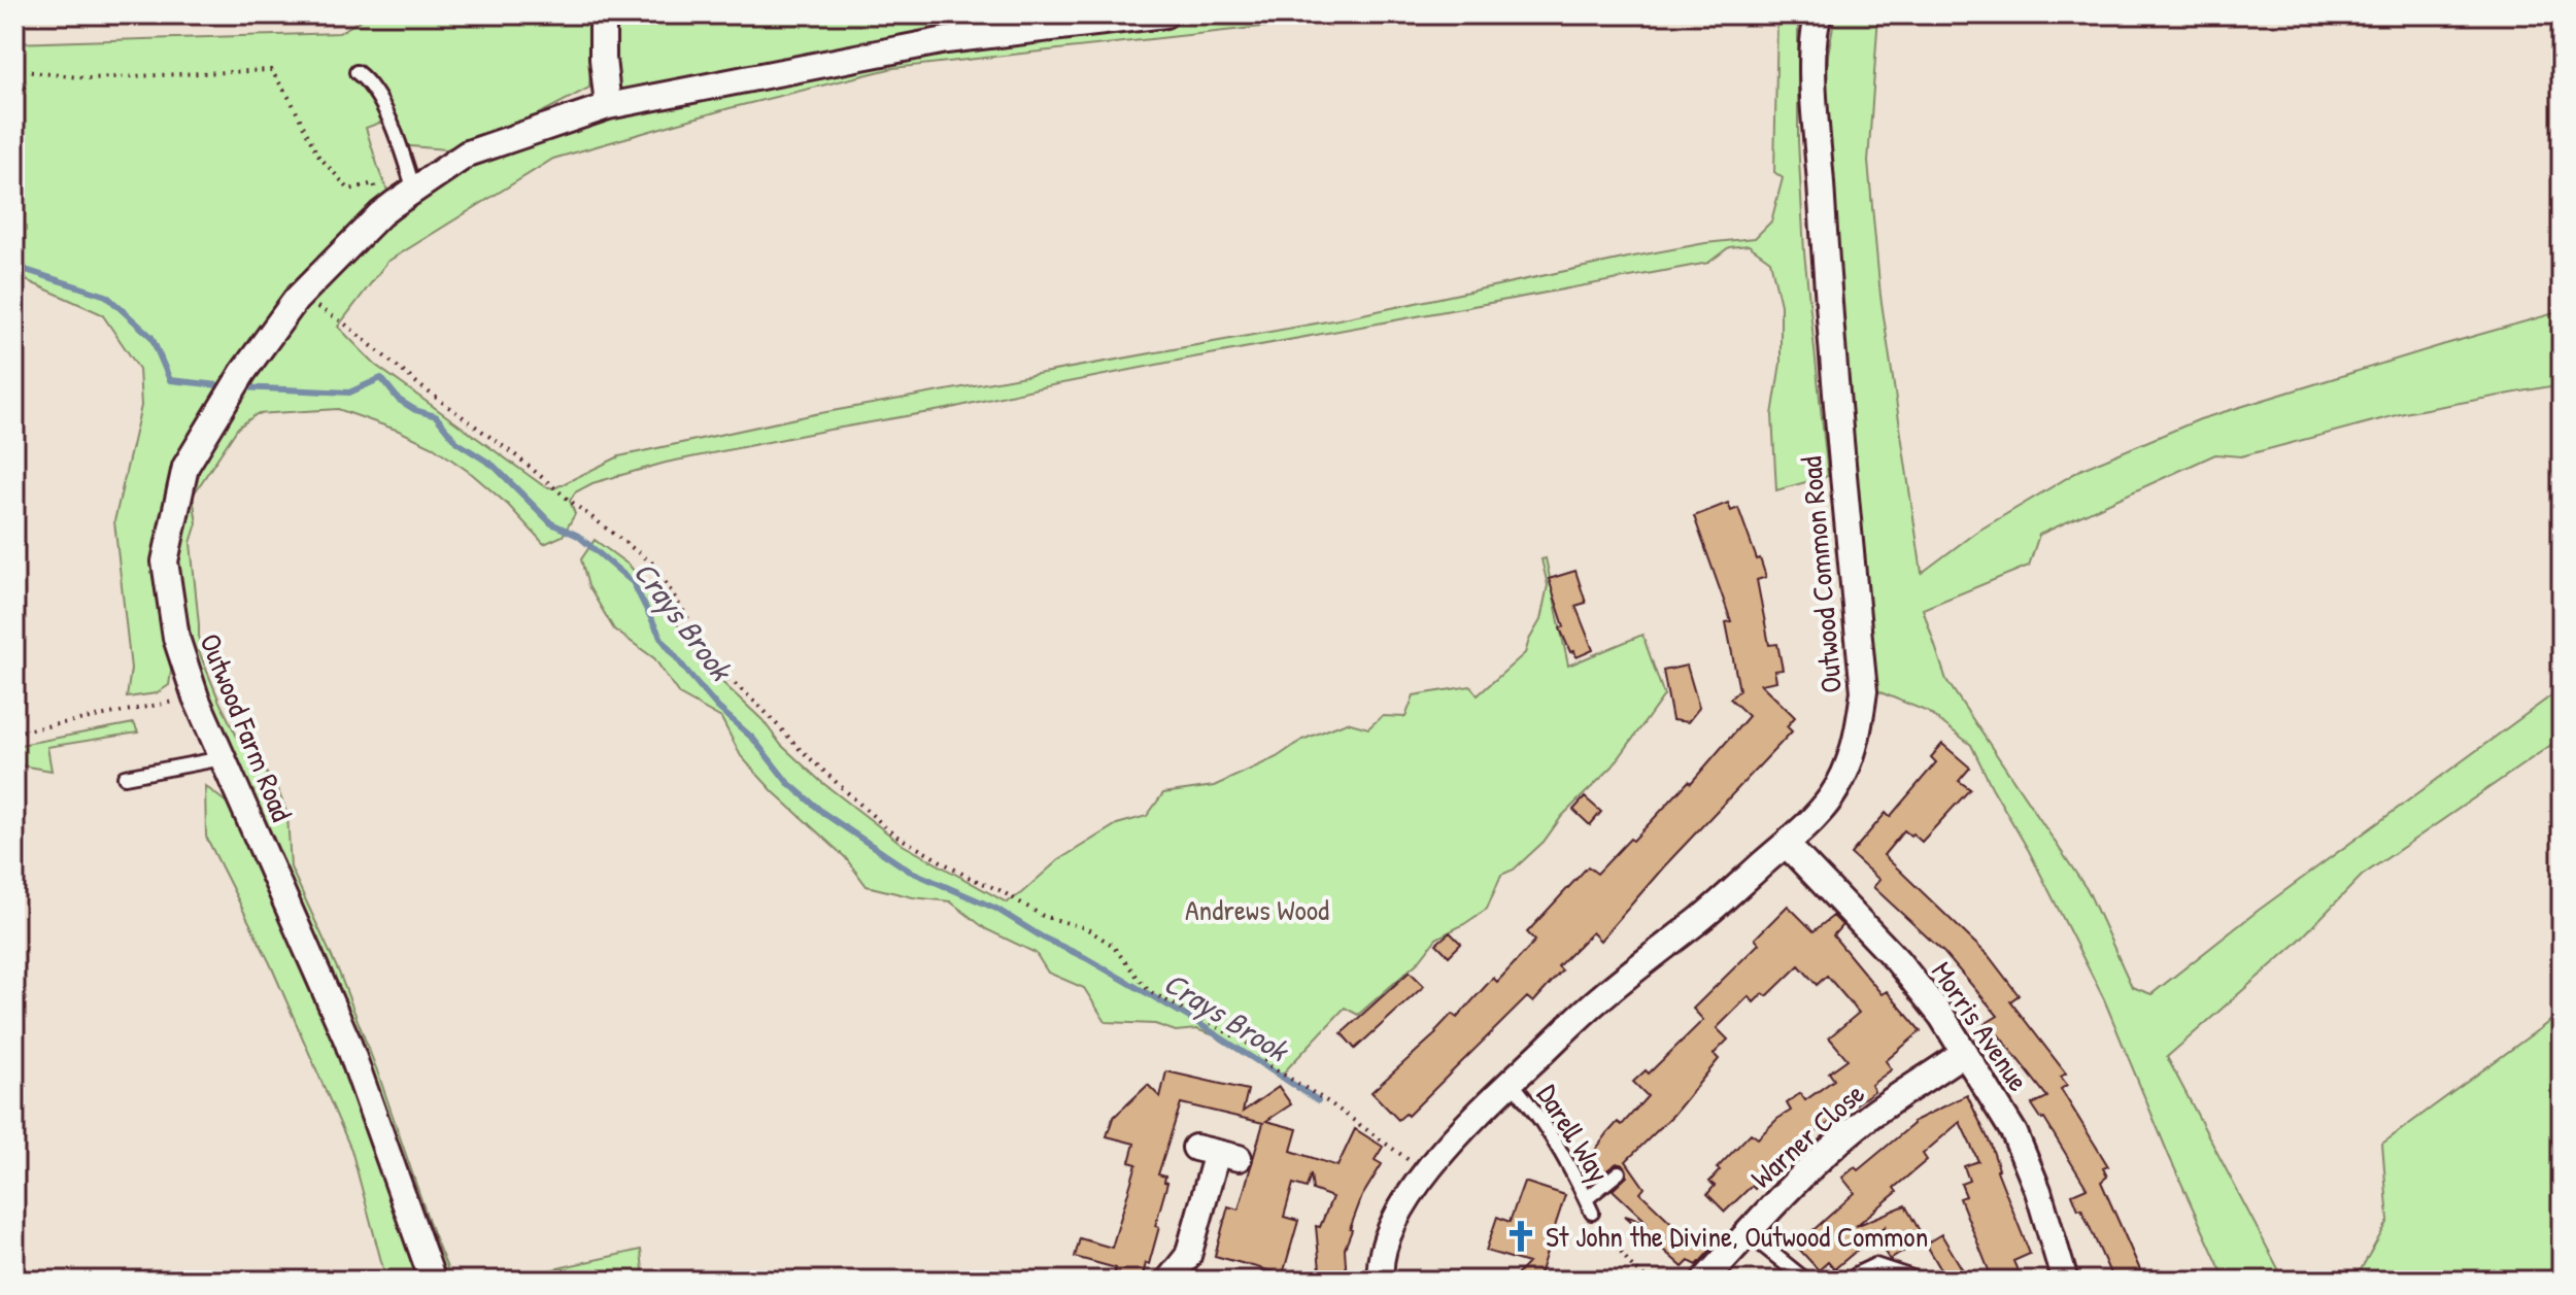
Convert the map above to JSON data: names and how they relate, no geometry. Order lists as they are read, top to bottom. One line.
{"streets":{"street":["Outwood Common Road","Outwood Farm Road","Morris Avenue","Warner Close"],"lane":["Darell Way"]},"crossings":[["Outwood Common Road","Morris Avenue"],["Outwood Common Road","Darell Way"],["Morris Avenue","Warner Close"]],"water":["Crays Brook"],"parks":["Andrews Wood"],"places":{"church":["St John the Divine, Outwood Common"]}}
